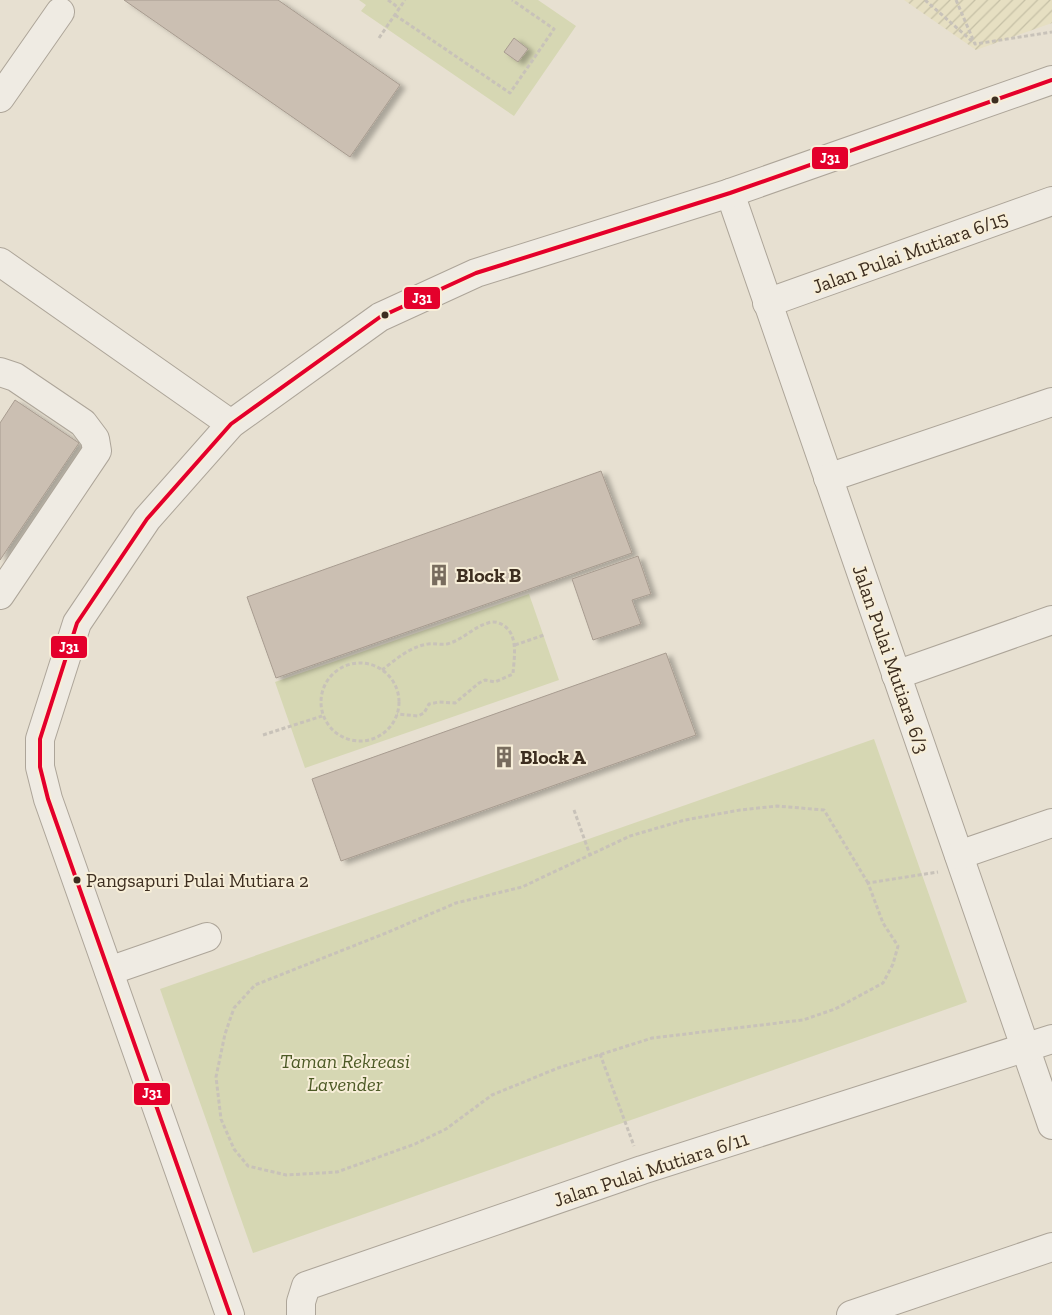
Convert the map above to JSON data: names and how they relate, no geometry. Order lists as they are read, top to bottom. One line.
{"streets":{"street":["Jalan Pulai Mutiara 6/15","Jalan Pulai Mutiara 6/3","Jalan Pulai Mutiara 6/11"]},"crossings":[["Jalan Pulai Mutiara 6/15","Jalan Pulai Mutiara 6/3"],["Jalan Pulai Mutiara 6/3","Jalan Pulai Mutiara 6/11"]],"parks":["Taman Rekreasi Lavender"],"places":{"building":["Block B","Block A"],"other":["Pangsapuri Pulai Mutiara 2"]},"lines":["transit line J31"]}
